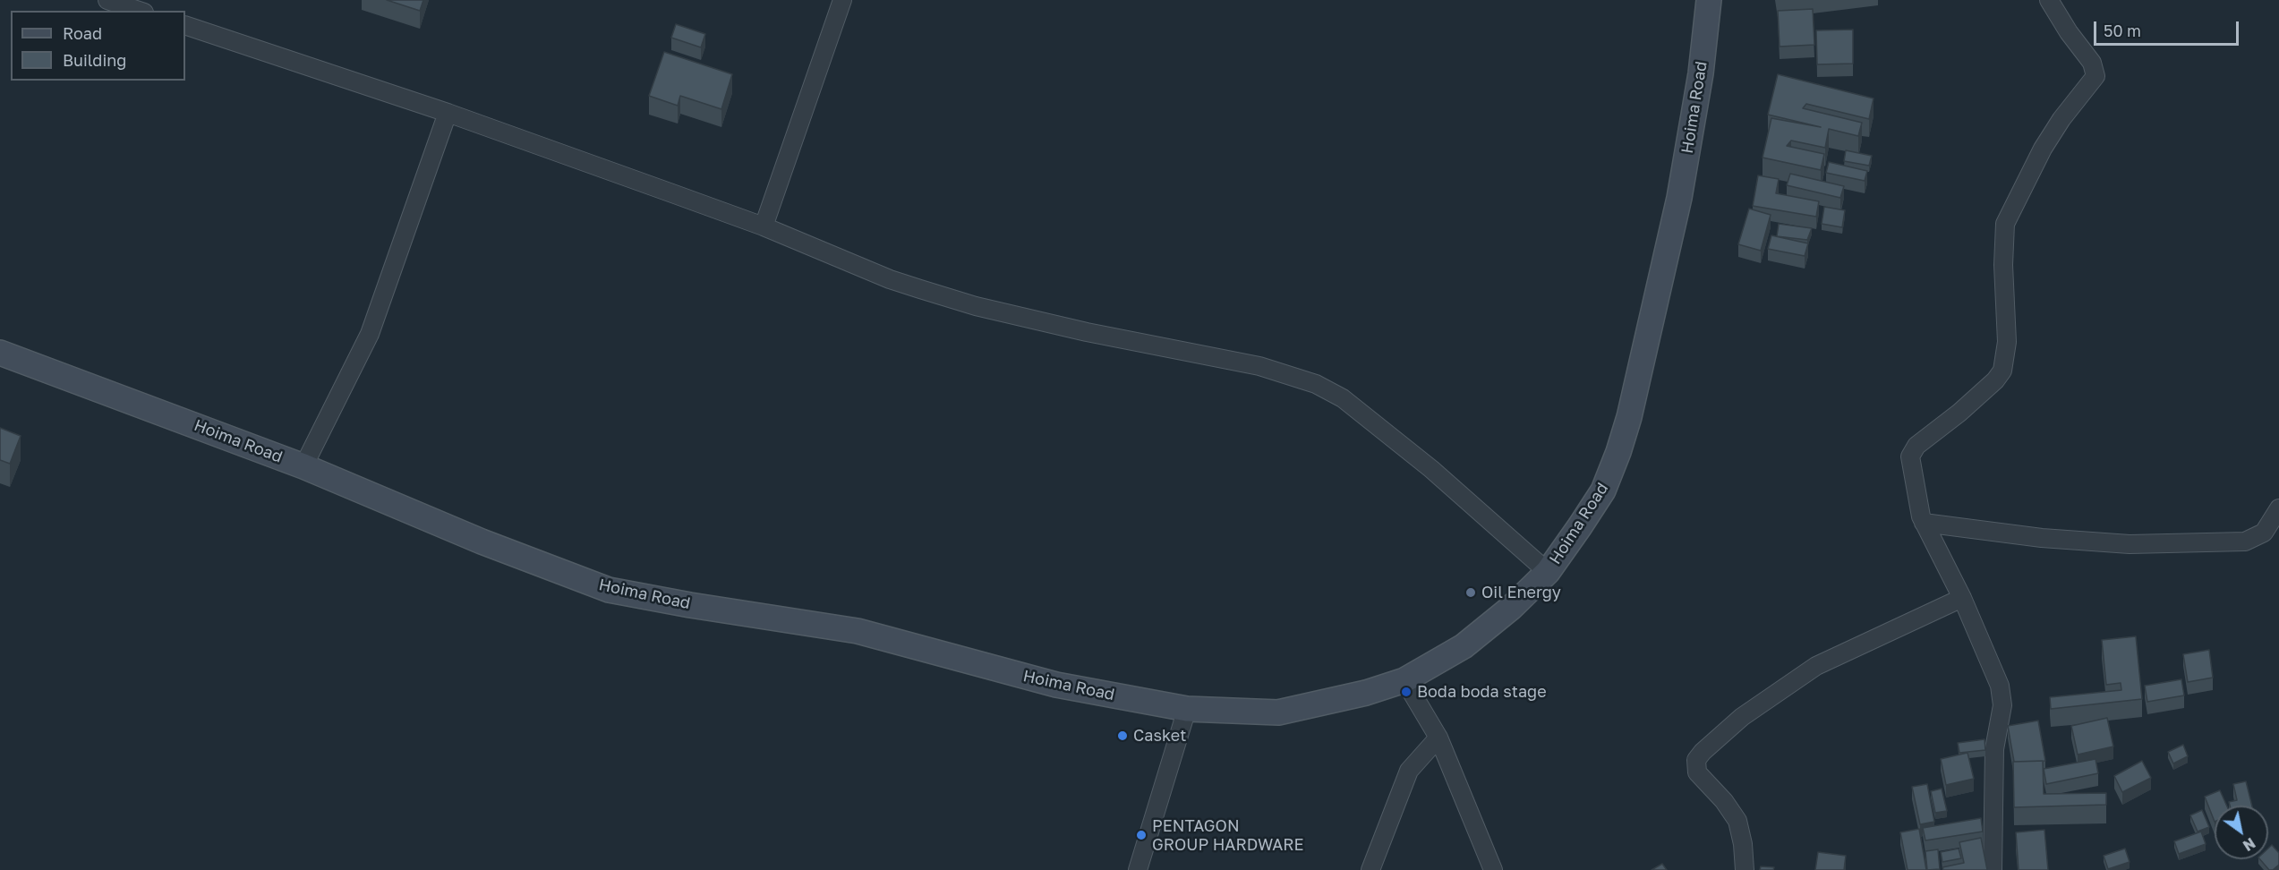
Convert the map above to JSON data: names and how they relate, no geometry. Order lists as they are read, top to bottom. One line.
{"streets":{"main road":["Hoima Road"]},"places":["Oil Energy","Boda boda stage","Casket","PENTAGON GROUP HARDWARE"],"legend":["Road","Building"],"scale_bar":"50 m","north":"bottom right"}
